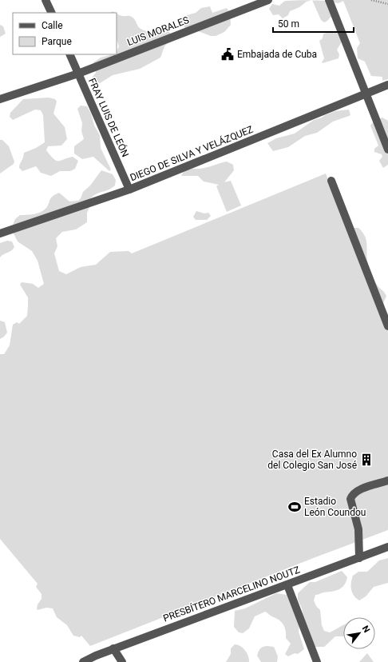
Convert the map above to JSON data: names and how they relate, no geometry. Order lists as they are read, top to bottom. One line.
{"streets":{"street":["LUIS MORALES","FRAY LUIS DE LEÓN","DIEGO DE SILVA Y VELÁZQUEZ","PRESBÍTERO MARCELINO NOUTZ"]},"crossings":[["LUIS MORALES","FRAY LUIS DE LEÓN"],["FRAY LUIS DE LEÓN","DIEGO DE SILVA Y VELÁZQUEZ"]],"places":{"public building":["Embajada de Cuba"],"building":["Casa del Ex Alumno del Colegio San José"],"sports":["Estadio León Coundou"]},"legend":["Calle","Parque"],"scale_bar":"50 m","north":"top right"}
